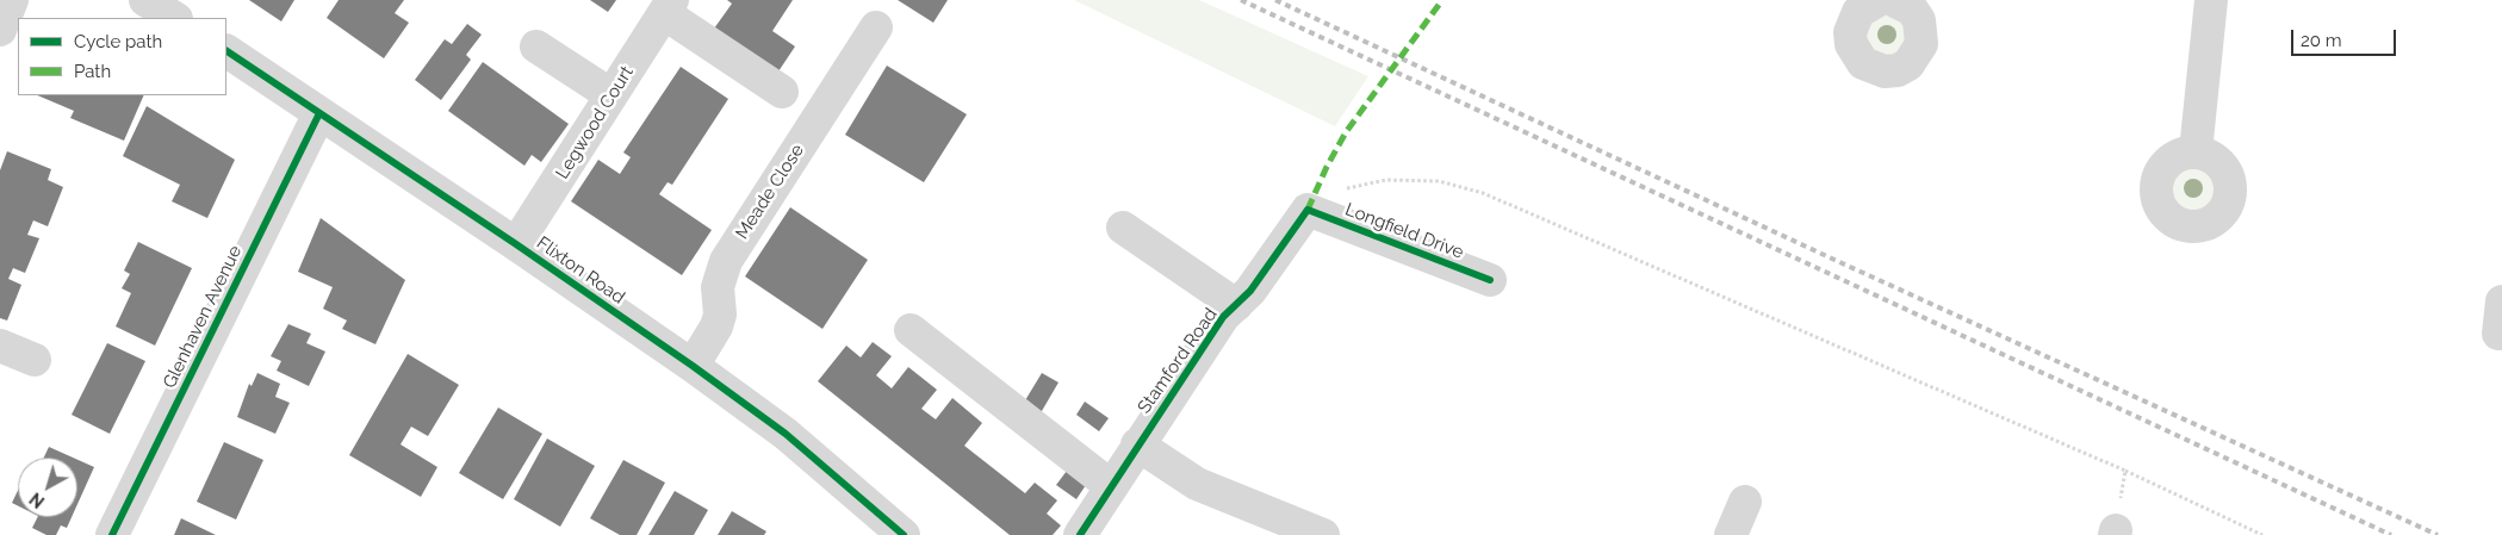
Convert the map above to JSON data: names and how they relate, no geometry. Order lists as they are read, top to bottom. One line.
{"streets":{"street":["Legwood Court","Meade Close","Longfield Drive","Flixton Road","Glenhaven Avenue","Stamford Road"]},"crossings":[["Legwood Court","Flixton Road"],["Meade Close","Flixton Road"],["Longfield Drive","Stamford Road"],["Flixton Road","Glenhaven Avenue"]],"legend":["Cycle path","Path"],"scale_bar":"20 m","north":"bottom left"}
